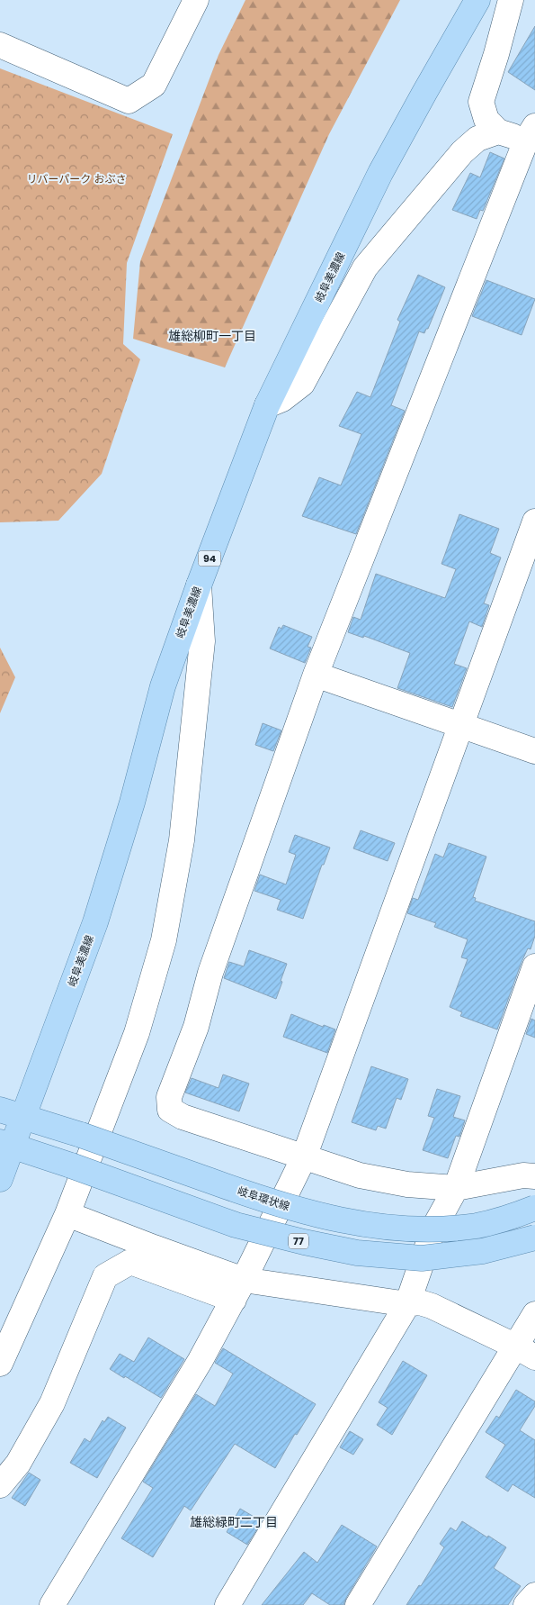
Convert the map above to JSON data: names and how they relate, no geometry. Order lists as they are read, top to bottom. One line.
{"streets":{"main road":["岐阜美濃線","94","岐阜環状線","77"]},"crossings":[["岐阜美濃線","岐阜環状線"],["岐阜美濃線","77"]],"districts":["雄総柳町一丁目","雄総緑町二丁目"],"parks":["リバーパーク おぶさ"]}
